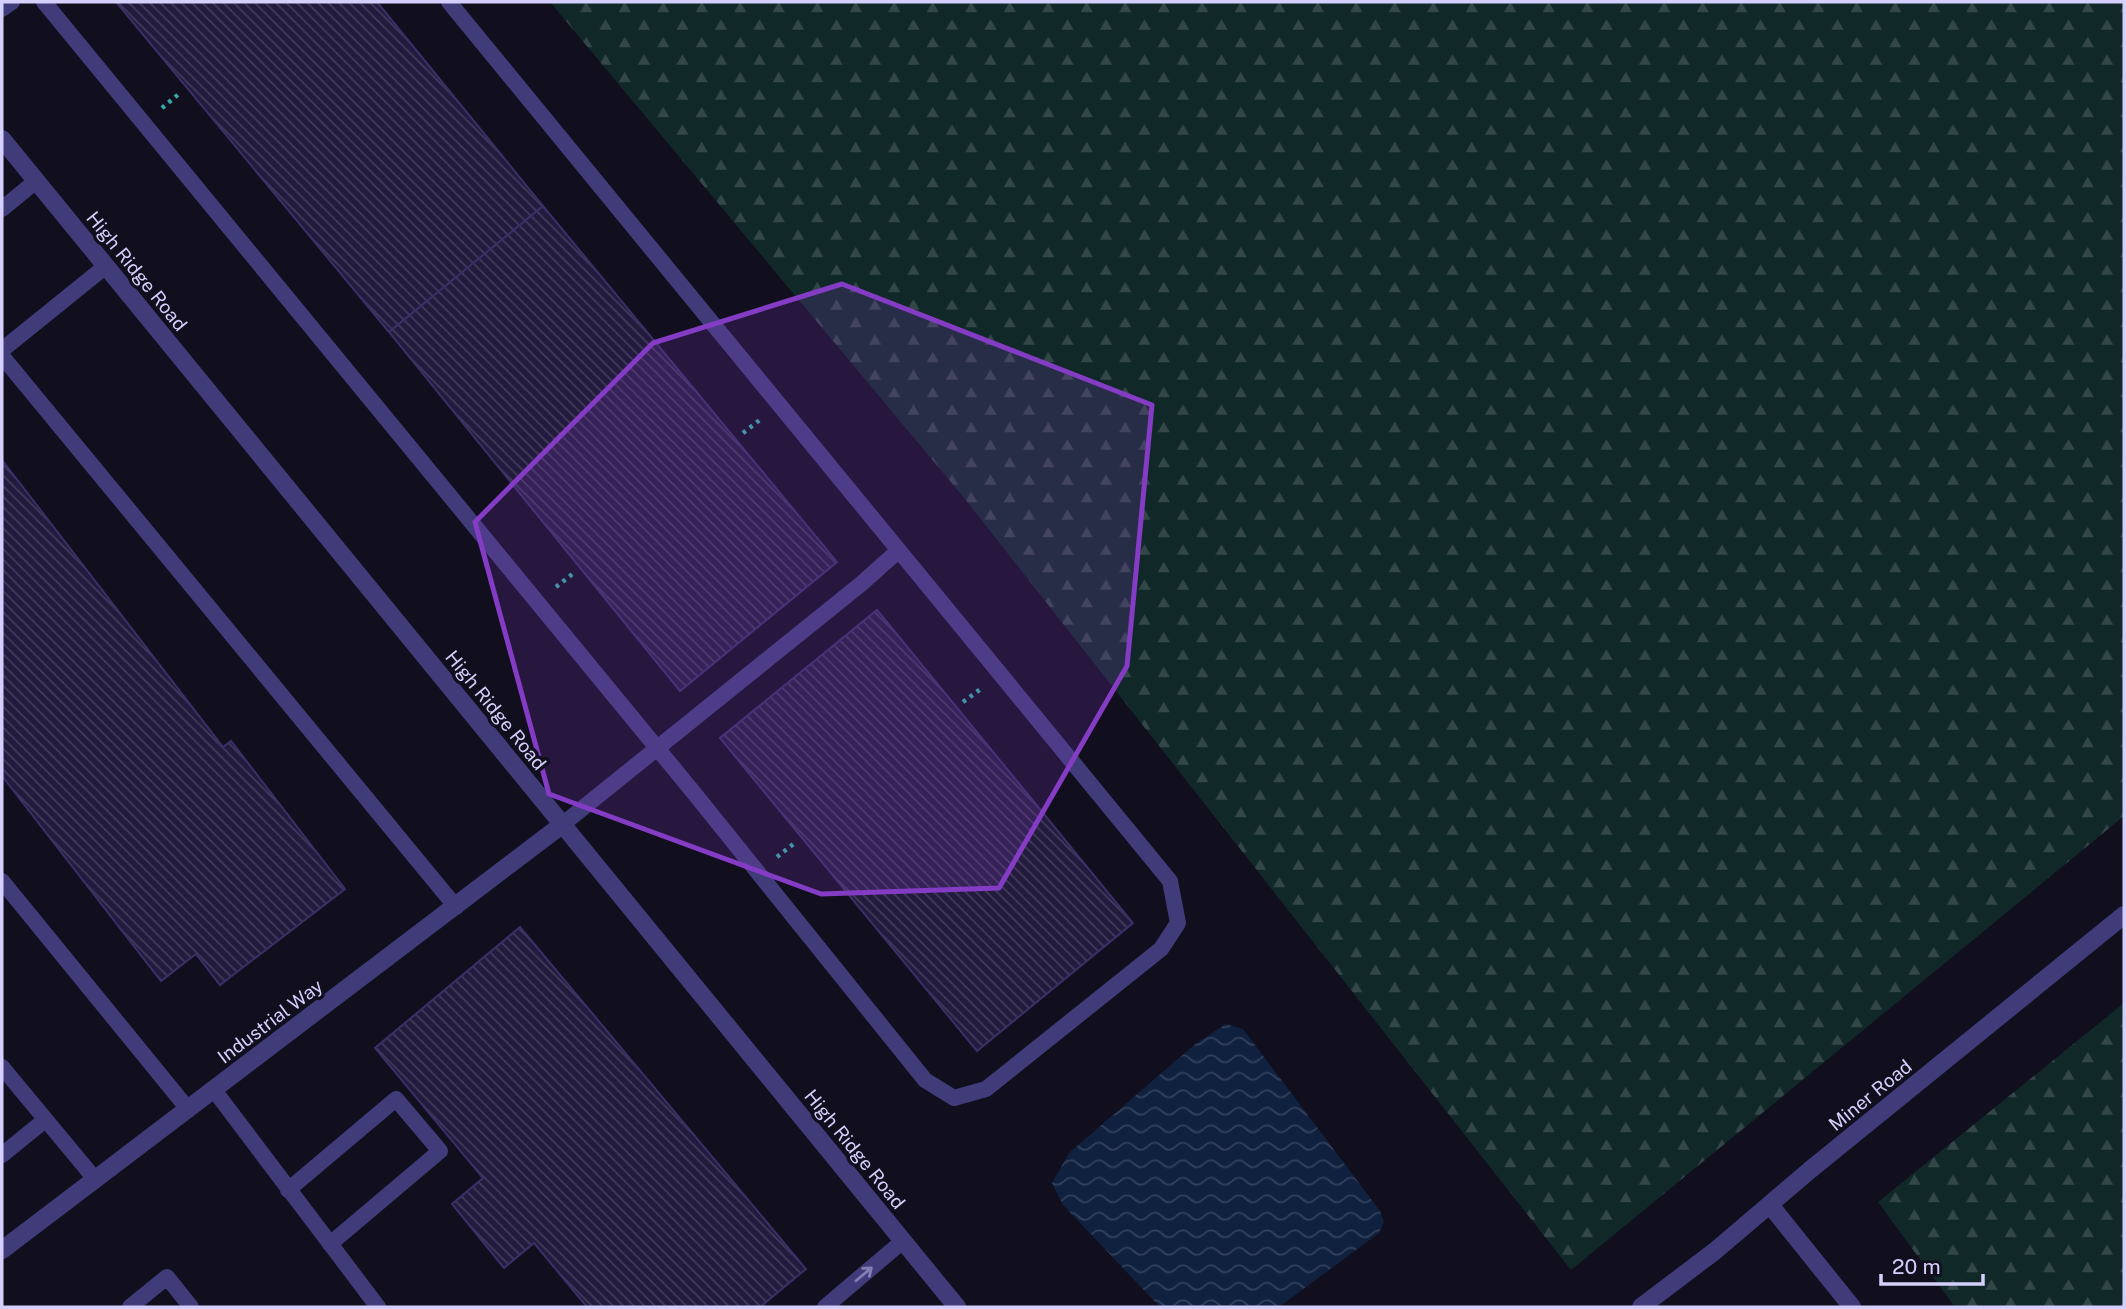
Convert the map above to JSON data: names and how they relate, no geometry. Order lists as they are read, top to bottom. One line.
{"streets":{"street":["High Ridge Road","Industrial Way","Miner Road"]},"crossings":[["High Ridge Road","Industrial Way"]],"scale_bar":"20 m"}
